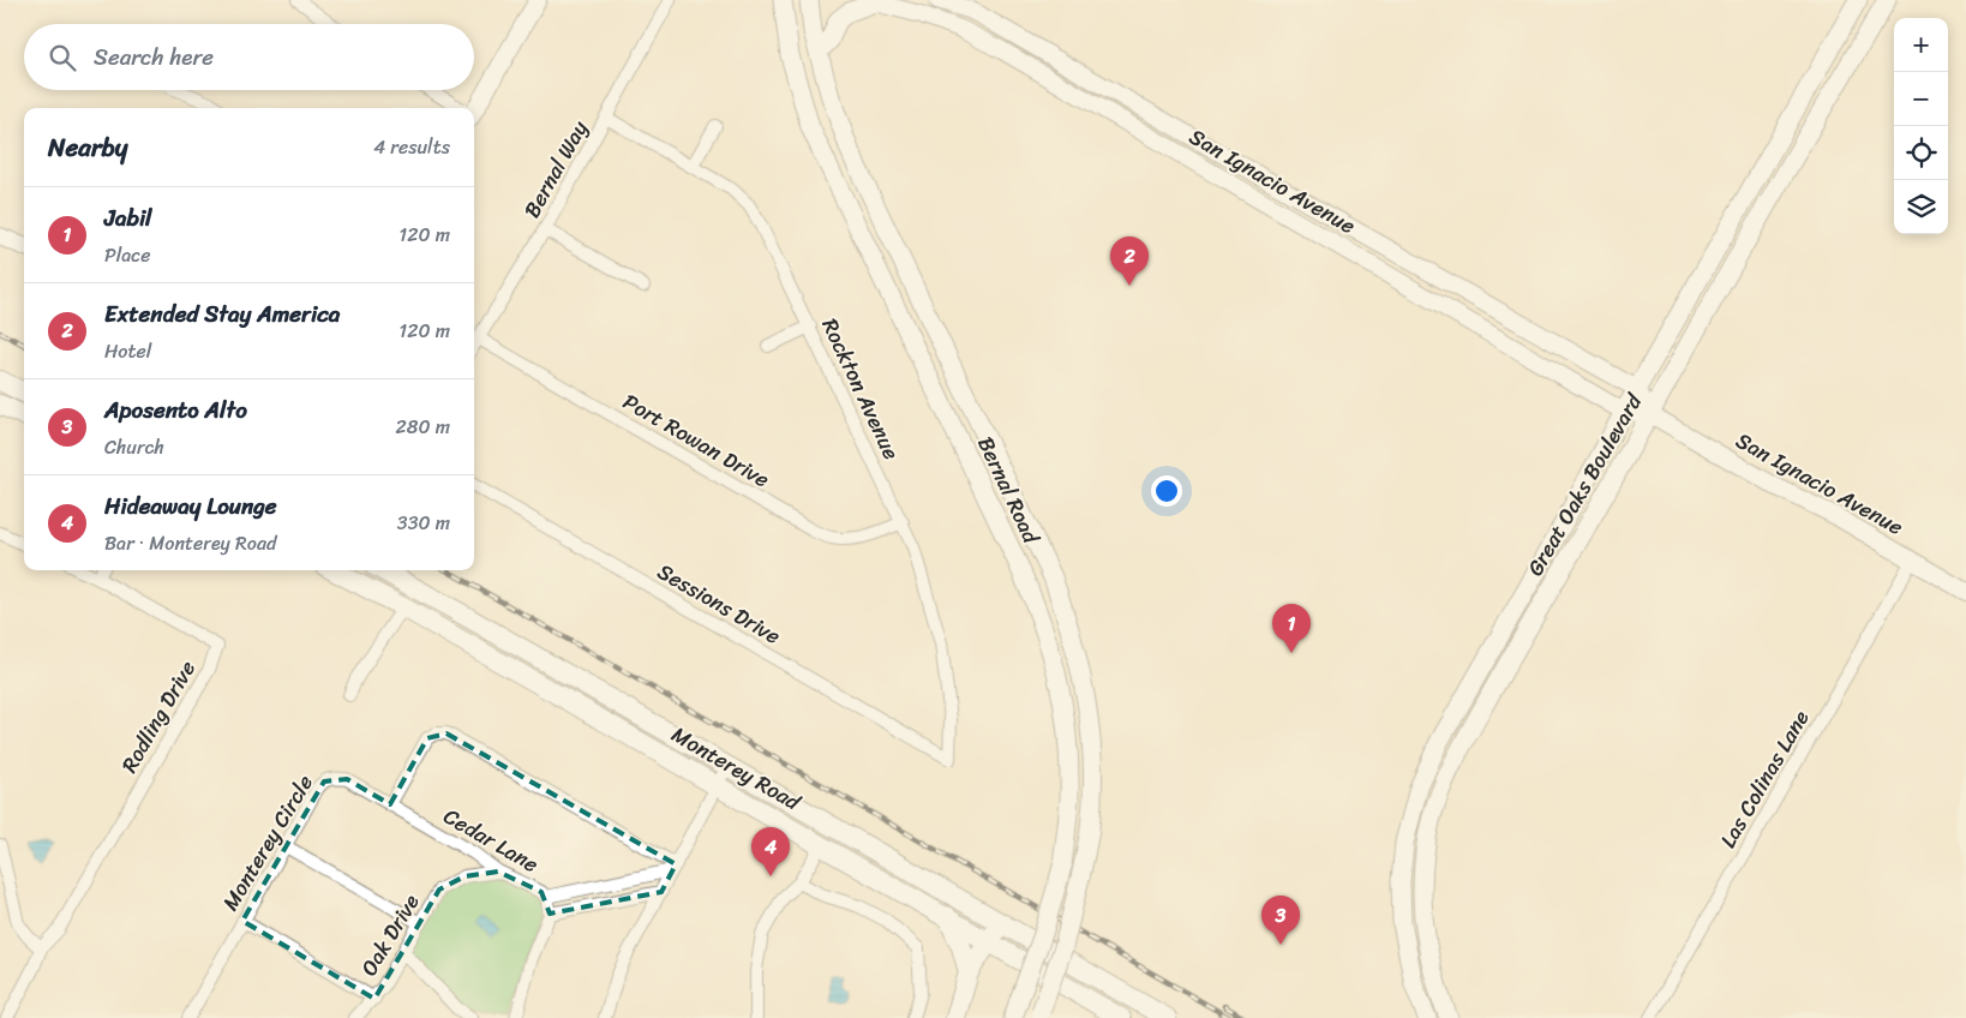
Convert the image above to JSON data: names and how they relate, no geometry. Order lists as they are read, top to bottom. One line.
{"streets":{"main road":["Great Oaks Boulevard","Bernal Road","Monterey Road"],"street":["Bernal Way","San Ignacio Avenue","Rockton Avenue","Port Rowan Drive","Sessions Drive","Rodling Drive","Las Colinas Lane","Cedar Lane","Monterey Circle","Oak Drive"]},"crossings":[["Bernal Way","Rockton Avenue"],["Bernal Way","Port Rowan Drive"],["San Ignacio Avenue","Great Oaks Boulevard"],["San Ignacio Avenue","Las Colinas Lane"],["Rockton Avenue","Port Rowan Drive"],["Rockton Avenue","Sessions Drive"],["Cedar Lane","Monterey Circle"],["Cedar Lane","Oak Drive"]],"page":{"map_buttons":["+","−"],"search":"Search here","heading":["Nearby","4 results"],"list":[{"mark":"1","name":"Jabil","note":"Place","value":"120 m"},{"mark":"2","name":"Extended Stay America","note":"Hotel","value":"120 m"},{"mark":"3","name":"Aposento Alto","note":"Church","value":"280 m"},{"mark":"4","name":"Hideaway Lounge","note":"Bar · Monterey Road","value":"330 m"}],"pins":["2","1","4","3"]}}
